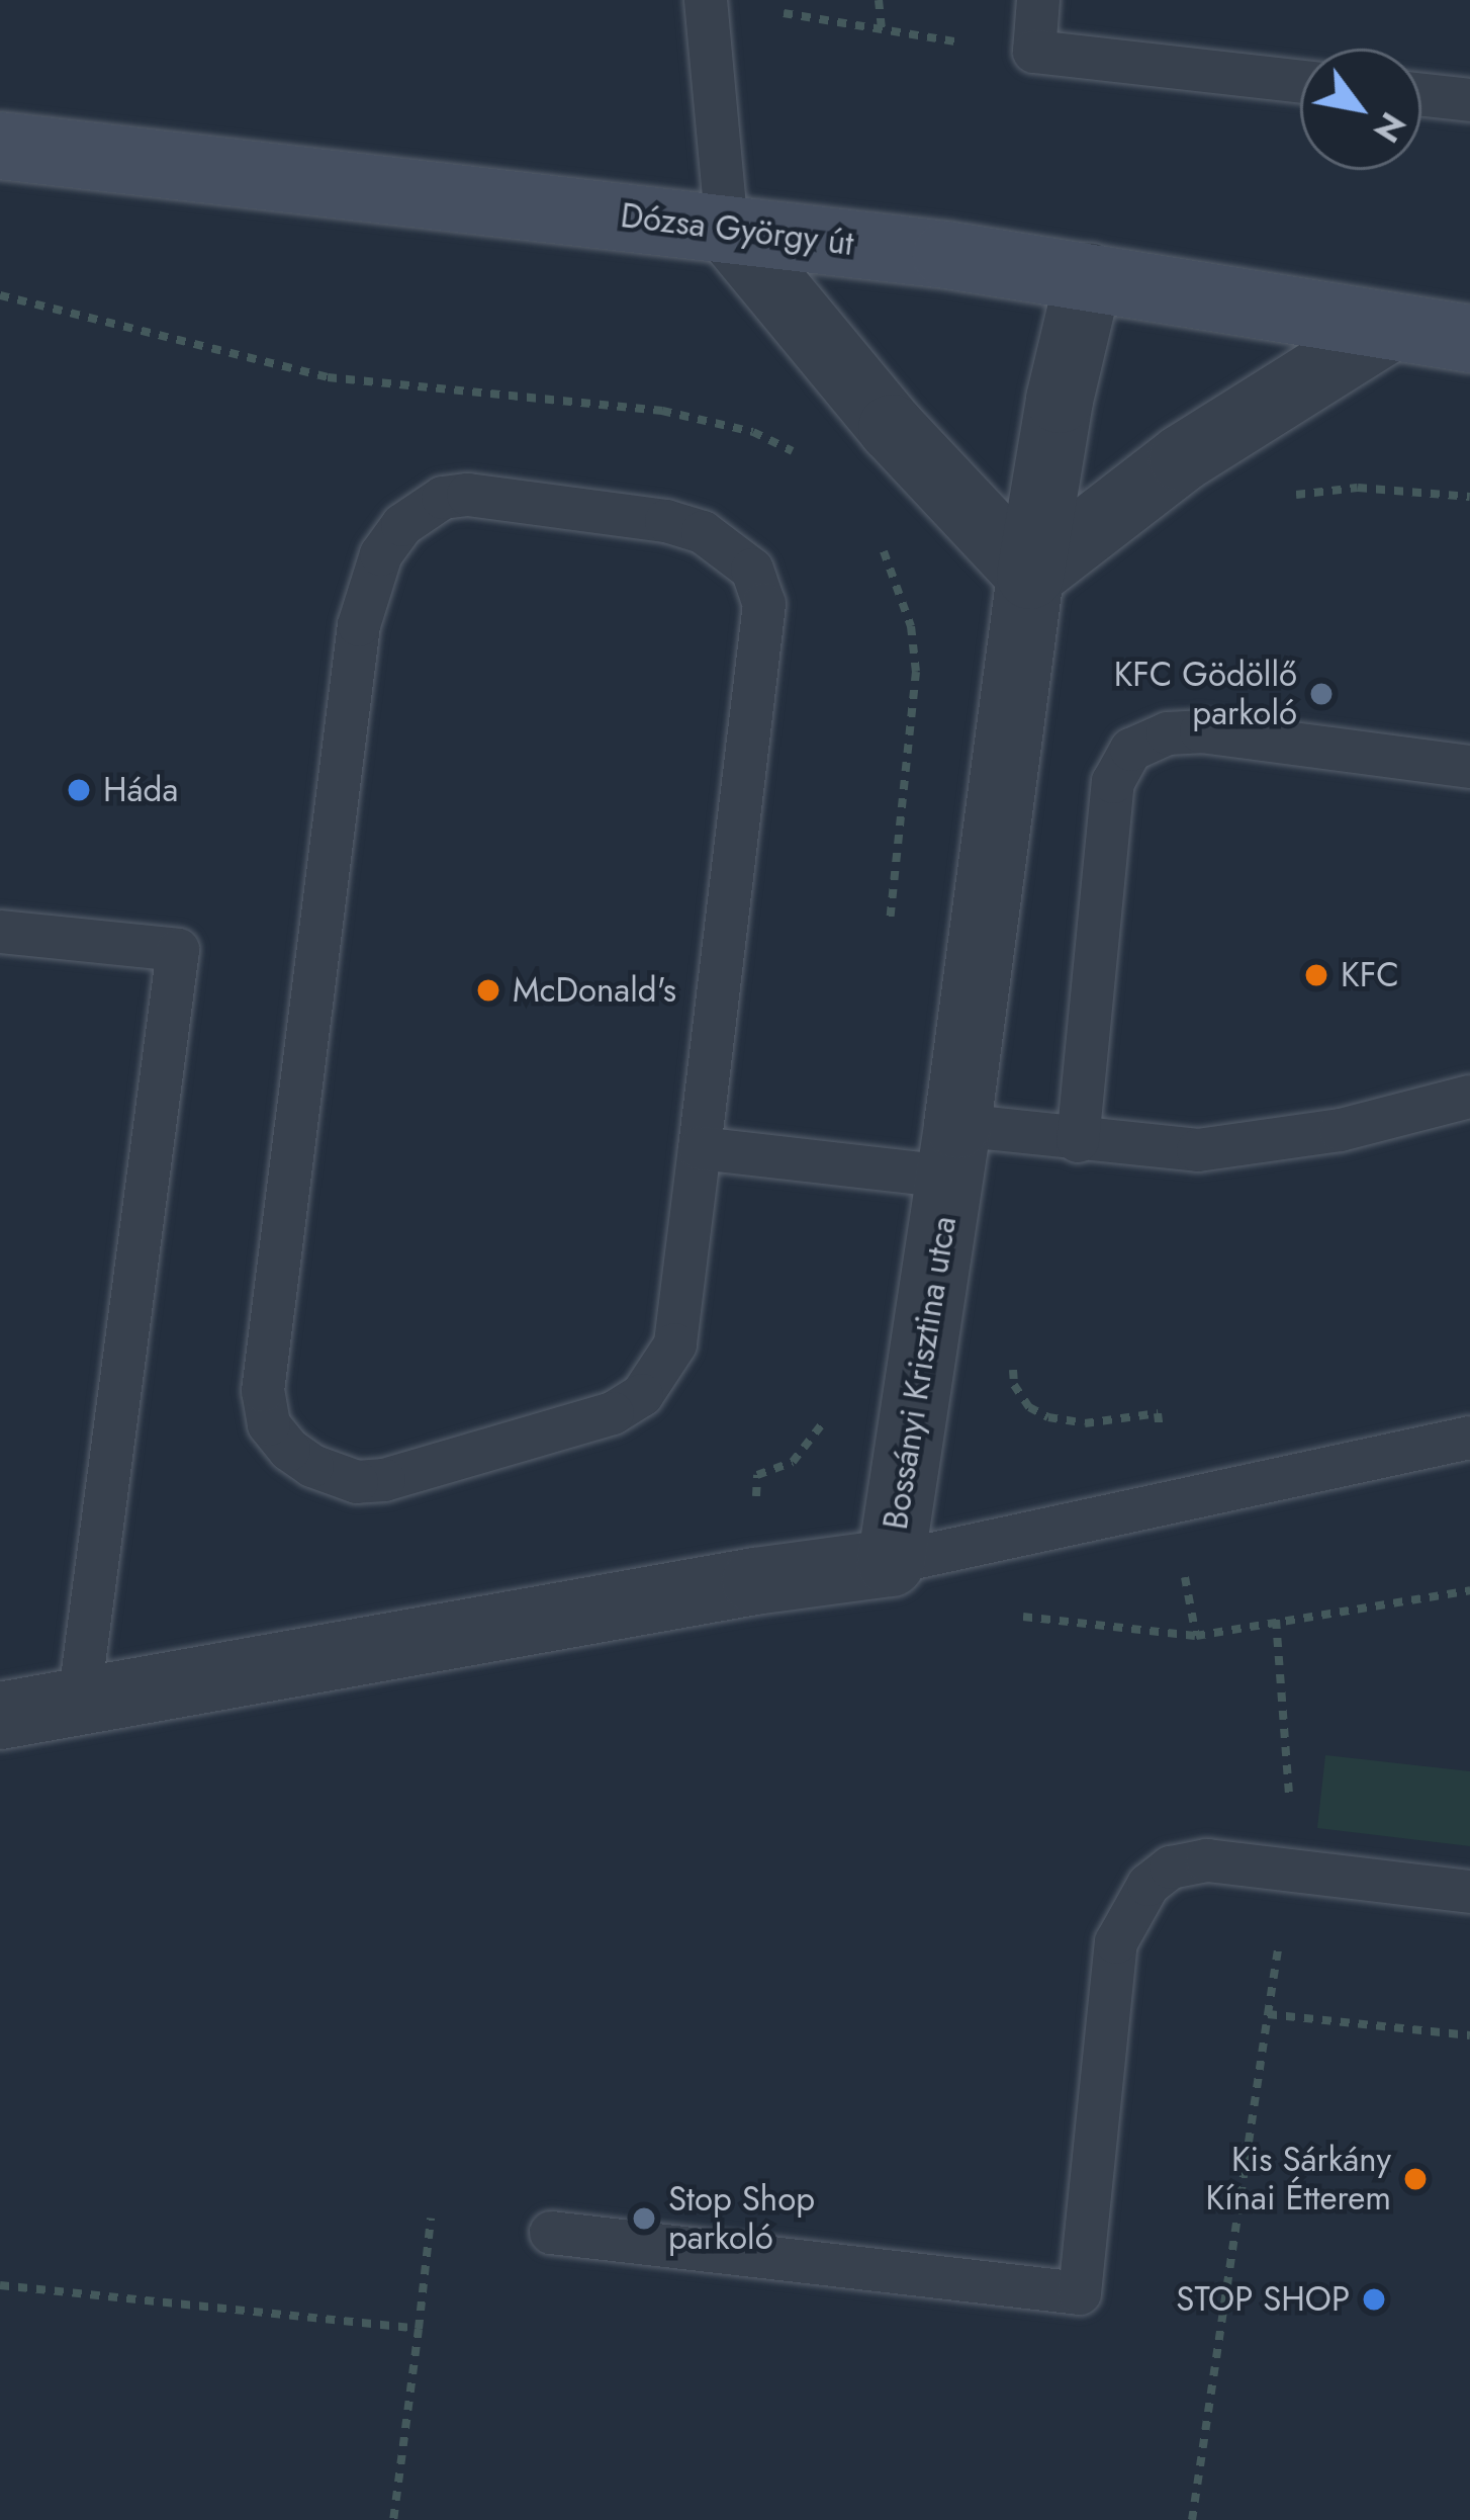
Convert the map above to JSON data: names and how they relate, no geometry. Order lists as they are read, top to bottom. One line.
{"streets":{"main road":["Dózsa György út"],"street":["Bossányi Krisztina utca"]},"crossings":[["Dózsa György út","Bossányi Krisztina utca"]],"places":["KFC Gödöllő parkoló","Háda","KFC","McDonald's","Kis Sárkány Kínai Étterem","Stop Shop parkoló","STOP SHOP"],"north":"bottom right"}
